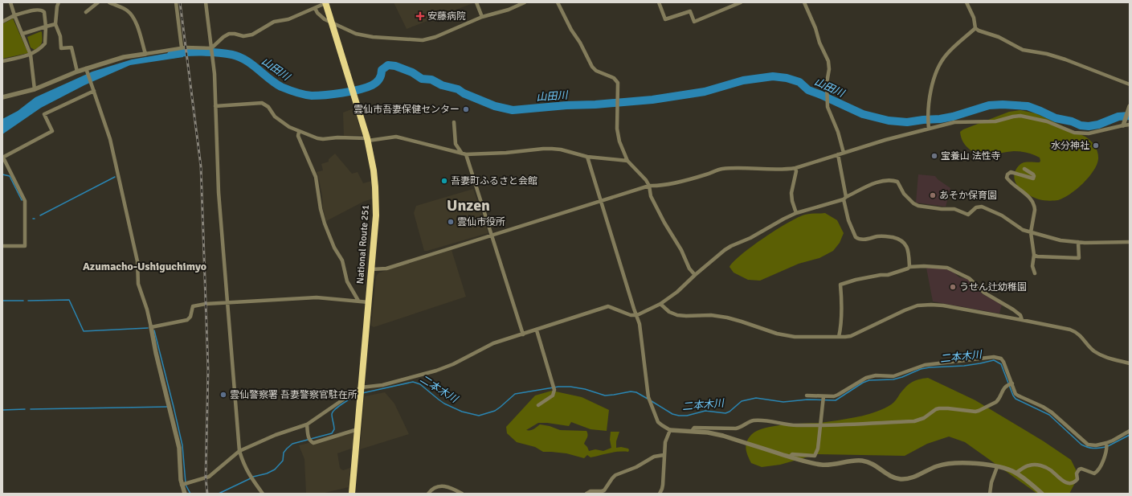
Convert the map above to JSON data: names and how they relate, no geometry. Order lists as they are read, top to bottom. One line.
{"streets":{"highway":["National Route 251"]},"districts":["Unzen","Azumacho-Ushiguchimyo"],"water":["山田川","二本木川"],"places":{"health":["安藤病院"],"other":["雲仙市吾妻保健センター","水分神社","宝養山 法性寺","吾妻町ふるさと会館","あそか保育園","雲仙市役所","うせん辻幼稚園","雲仙警察署 吾妻警察官駐在所"]}}
